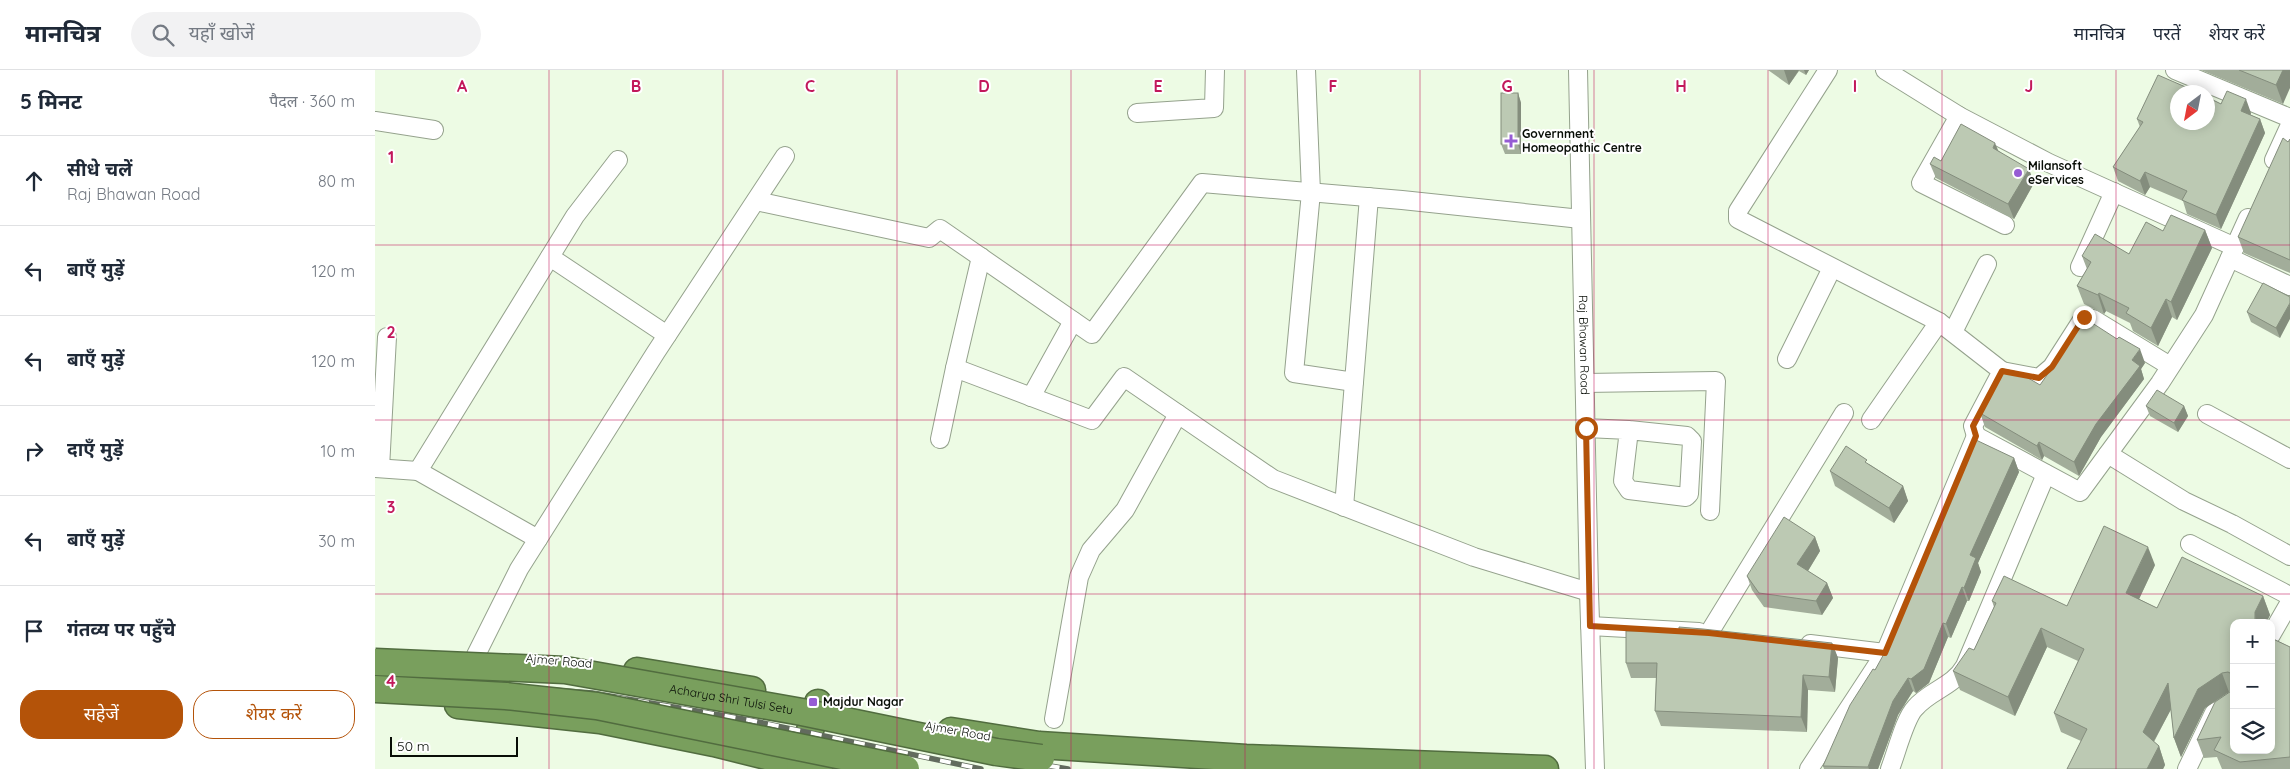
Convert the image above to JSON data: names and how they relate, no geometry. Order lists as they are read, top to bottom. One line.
{"streets":{"highway":["Ajmer Road","Acharya Shri Tulsi Setu"],"street":["Raj Bhawan Road"]},"places":{"health":["Government Homeopathic Centre"],"other":["Milansoft eServices"],"transit":["Majdur Nagar"]},"scale_bar":"50 m","north":"bottom left","page":{"header":"मानचित्र","search":"यहाँ खोजें","nav":["मानचित्र","परतें","शेयर करें"],"heading":["5 मिनट","पैदल · 360 m"],"list":[["सीधे चलें","Raj Bhawan Road","80 m"],["बाएँ मुड़ें","120 m"],["बाएँ मुड़ें","120 m"],["दाएँ मुड़ें","10 m"],["बाएँ मुड़ें","30 m"],"गंतव्य पर पहुँचे"],"map_buttons":["+","−"],"buttons":["सहेजें","शेयर करें"],"scale":"50 m"},"grid":{"columns":["A","B","C","D","E","F","G","H","I","J"],"rows":["1","2","3","4"]}}
